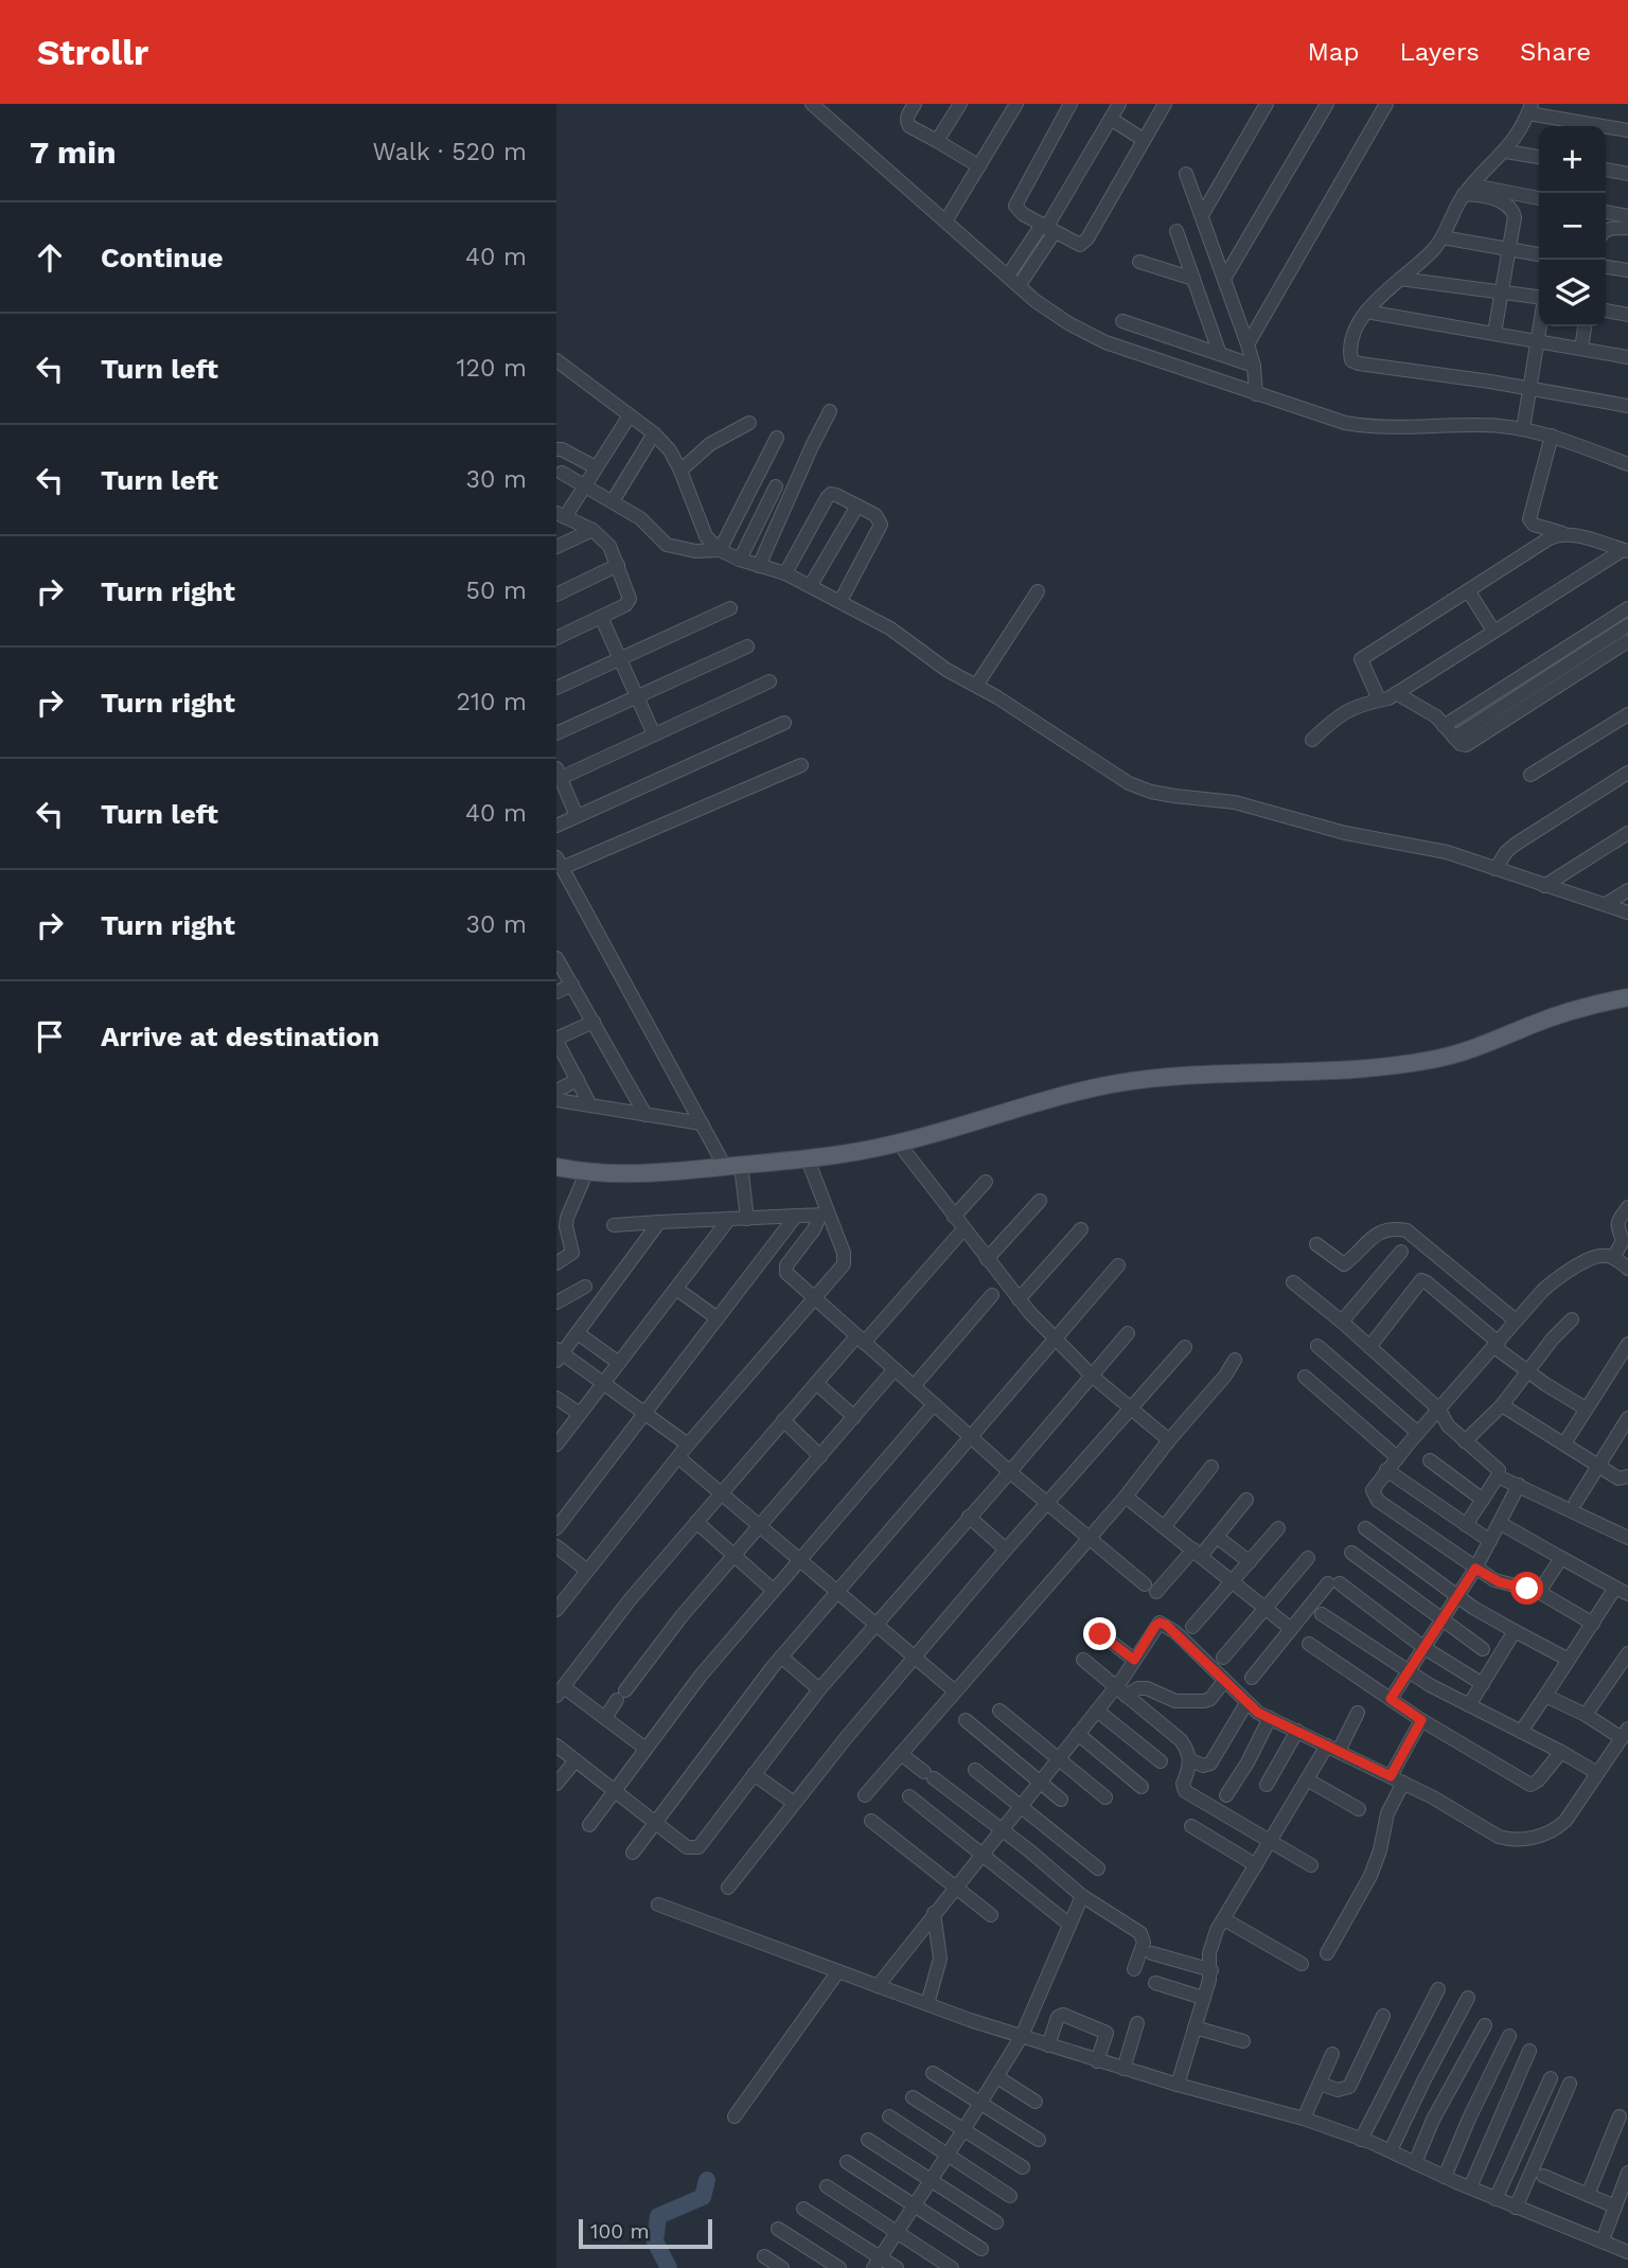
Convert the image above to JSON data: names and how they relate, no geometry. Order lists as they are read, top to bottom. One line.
{"scale_bar":"100 m","page":{"header":"Strollr","nav":["Map","Layers","Share"],"heading":["7 min","Walk · 520 m"],"map_buttons":["+","−"],"list":[["Continue","40 m"],["Turn left","120 m"],["Turn left","30 m"],["Turn right","50 m"],["Turn right","210 m"],["Turn left","40 m"],["Turn right","30 m"],"Arrive at destination"],"scale":"100 m"}}
